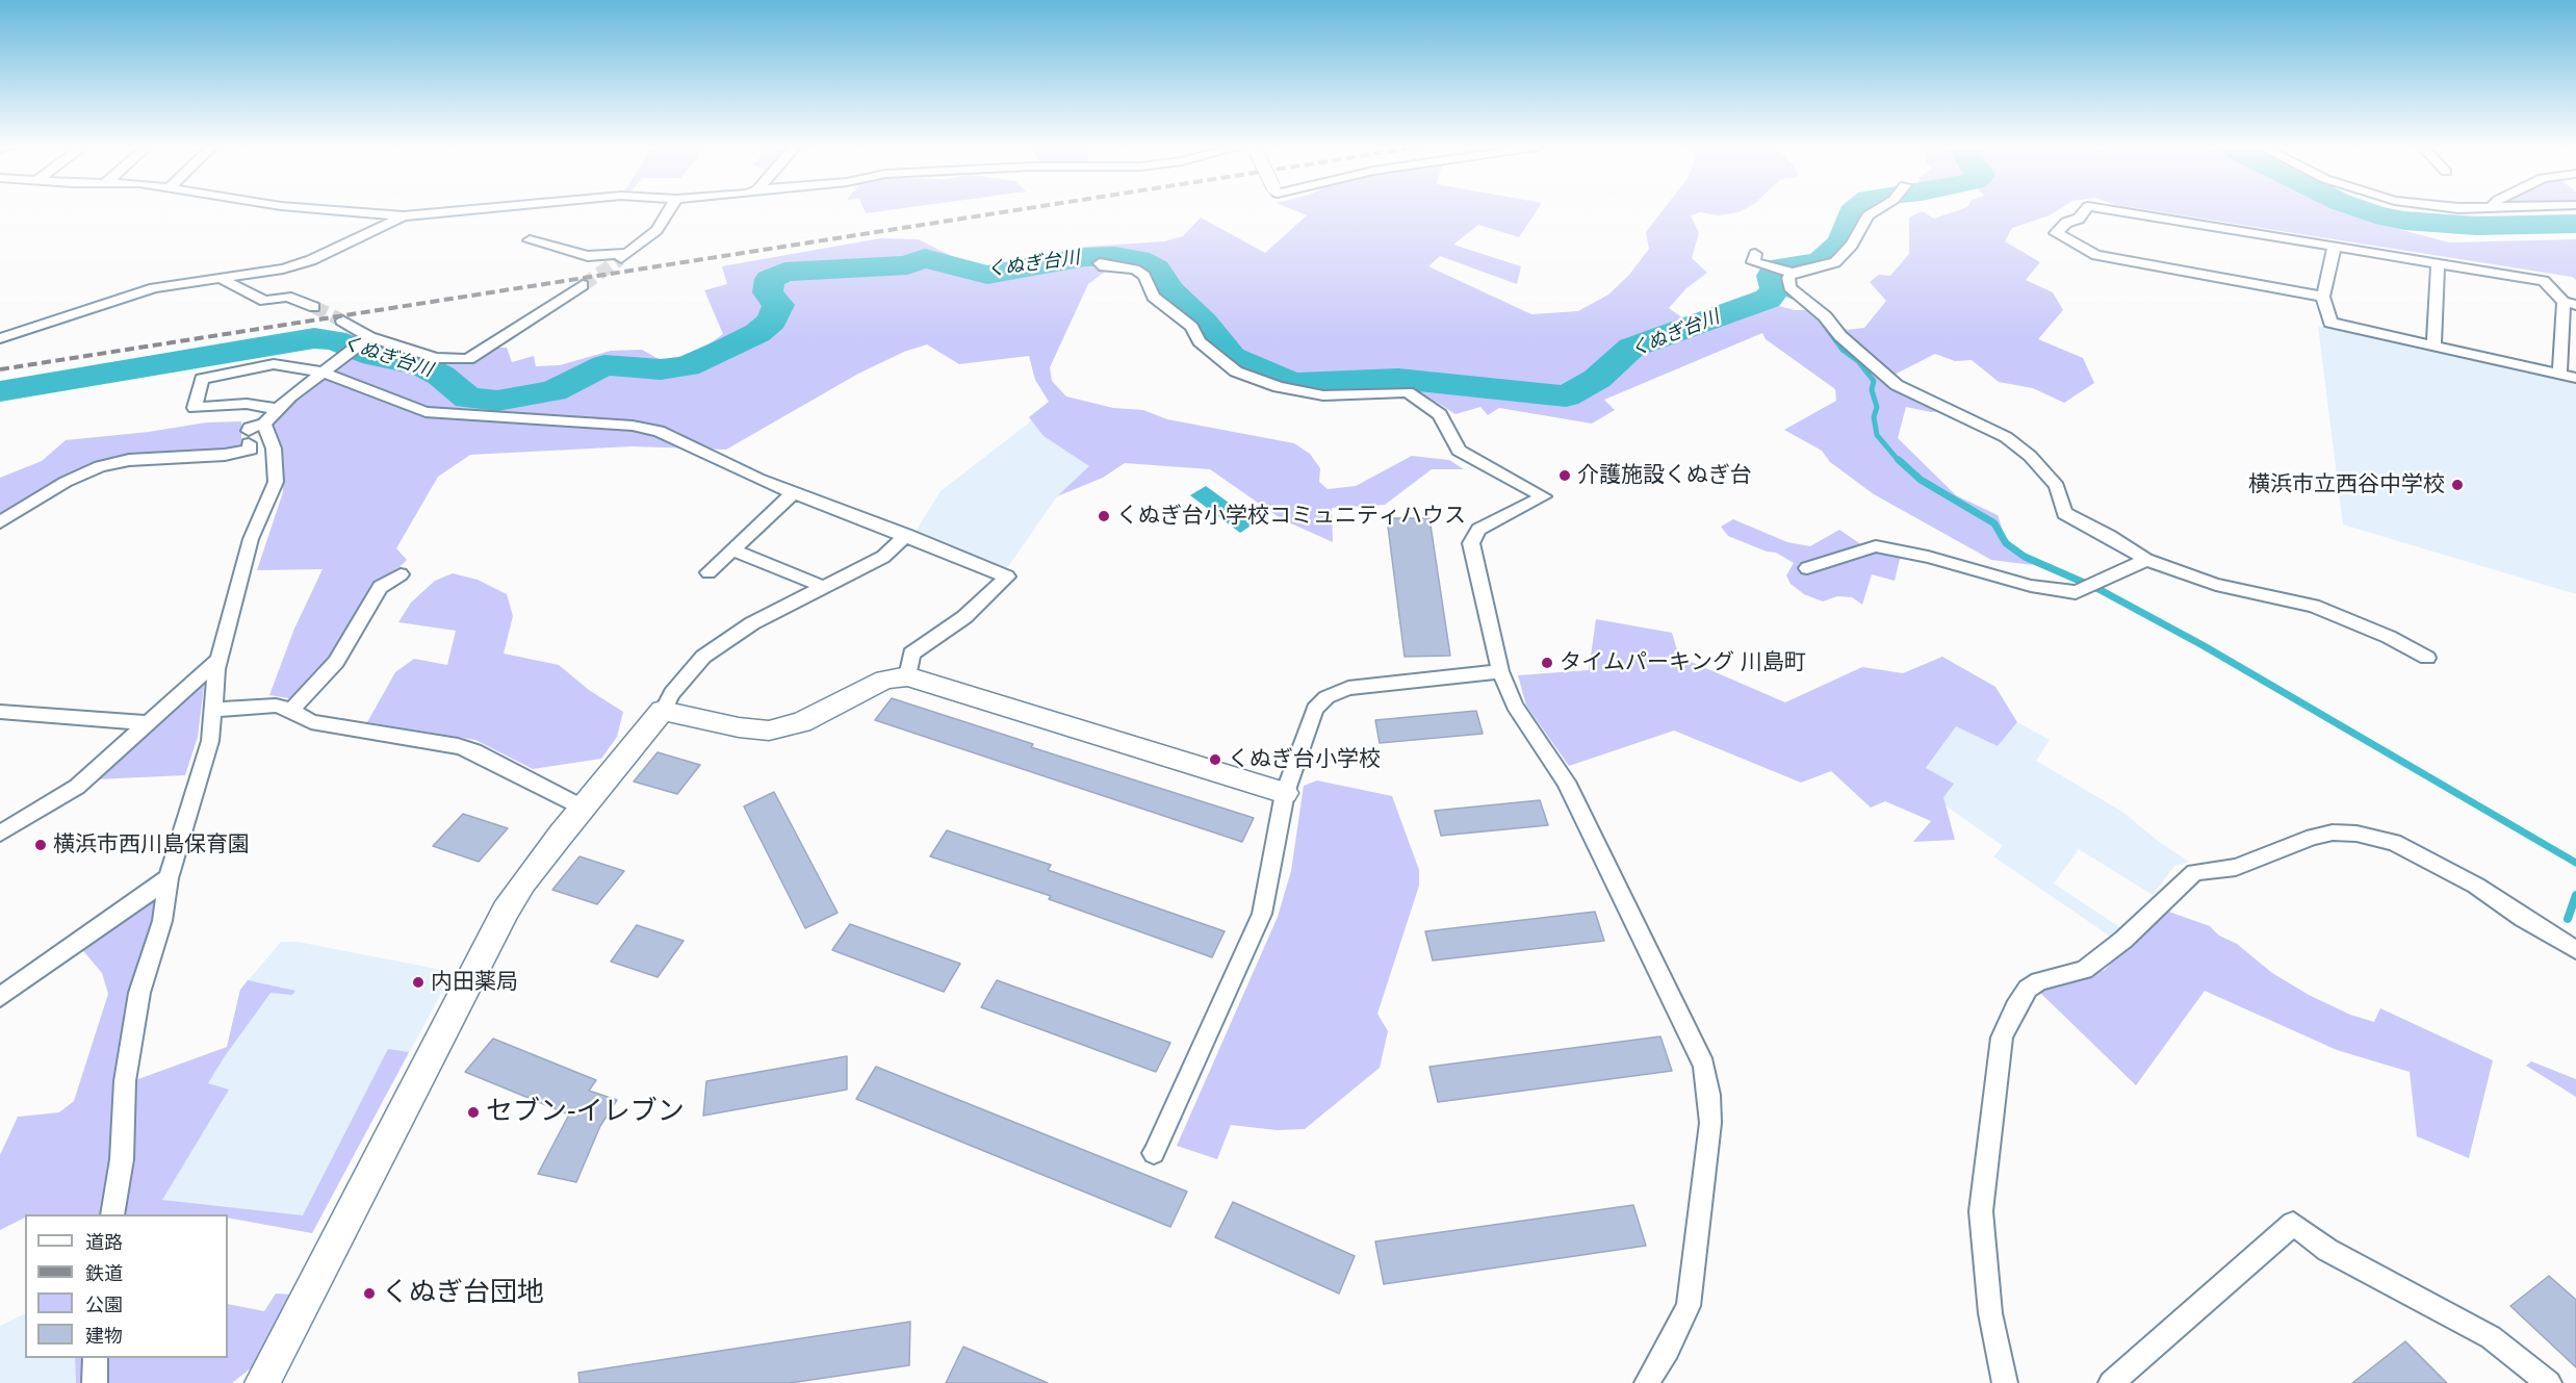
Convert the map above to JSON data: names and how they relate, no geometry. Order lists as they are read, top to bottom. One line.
{"water":["くぬぎ台川"],"places":["介護施設くぬぎ台","横浜市立西谷中学校","くぬぎ台小学校コミュニティハウス","タイムパーキング 川島町","くぬぎ台小学校","横浜市西川島保育園","内田薬局","セブン-イレブン","くぬぎ台団地"],"legend":["道路","鉄道","公園","建物"]}
